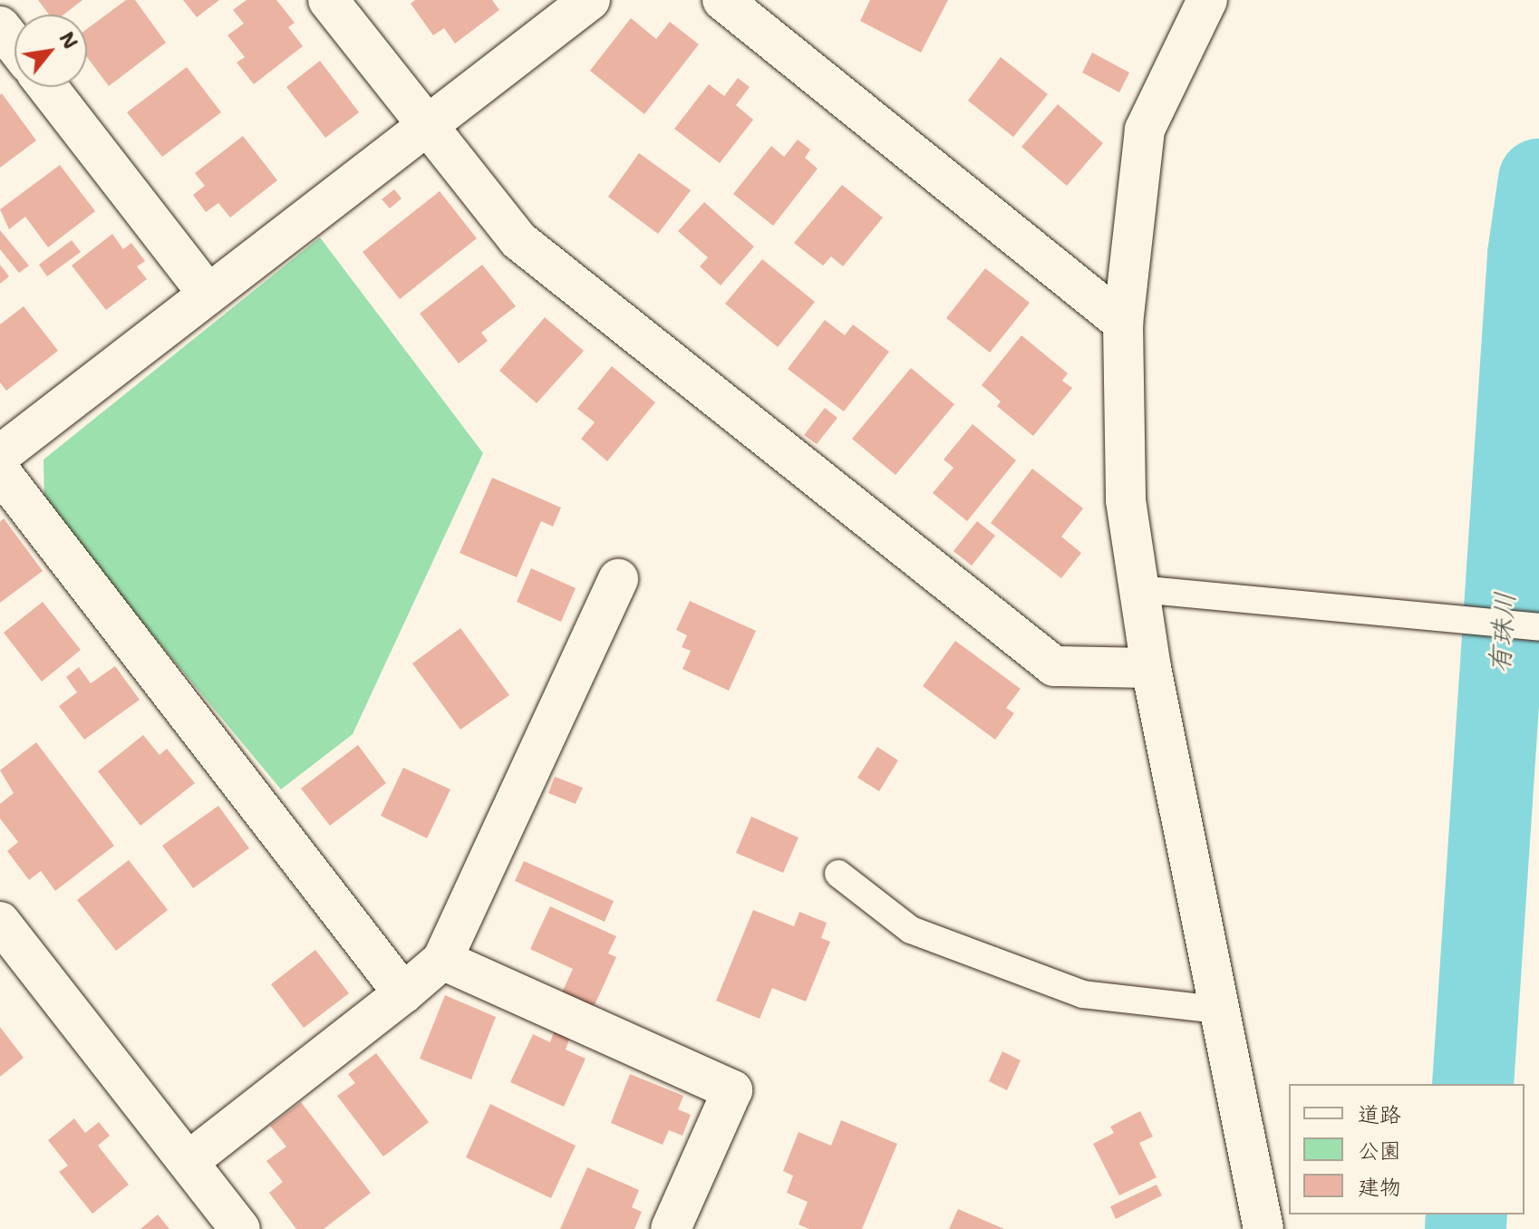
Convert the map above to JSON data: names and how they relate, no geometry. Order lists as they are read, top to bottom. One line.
{"water":["有珠川"],"legend":["道路","公園","建物"],"north":"top right"}
